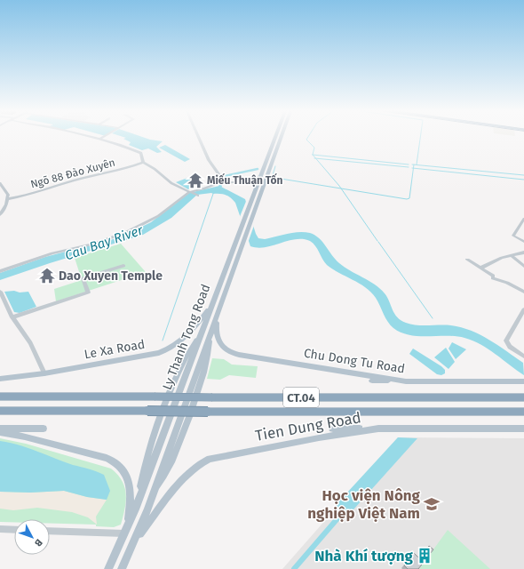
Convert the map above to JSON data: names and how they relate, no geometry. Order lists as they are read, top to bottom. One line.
{"streets":{"highway":["CT.04"],"main road":["Ly Thanh Tong Road","Le Xa Road","Chu Dong Tu Road","Tien Dung Road"],"street":["Ngõ 88 Đào Xuyên"]},"crossings":[["Ly Thanh Tong Road","Le Xa Road"],["Ly Thanh Tong Road","Chu Dong Tu Road"],["Ly Thanh Tong Road","Tien Dung Road"]],"water":["Cau Bay River"],"places":{"temple":["Miếu Thuận Tốn","Dao Xuyen Temple"],"school or university":["Học viện Nông nghiệp Việt Nam"],"building":["Nhà Khí tượng"]},"north":"bottom right"}
